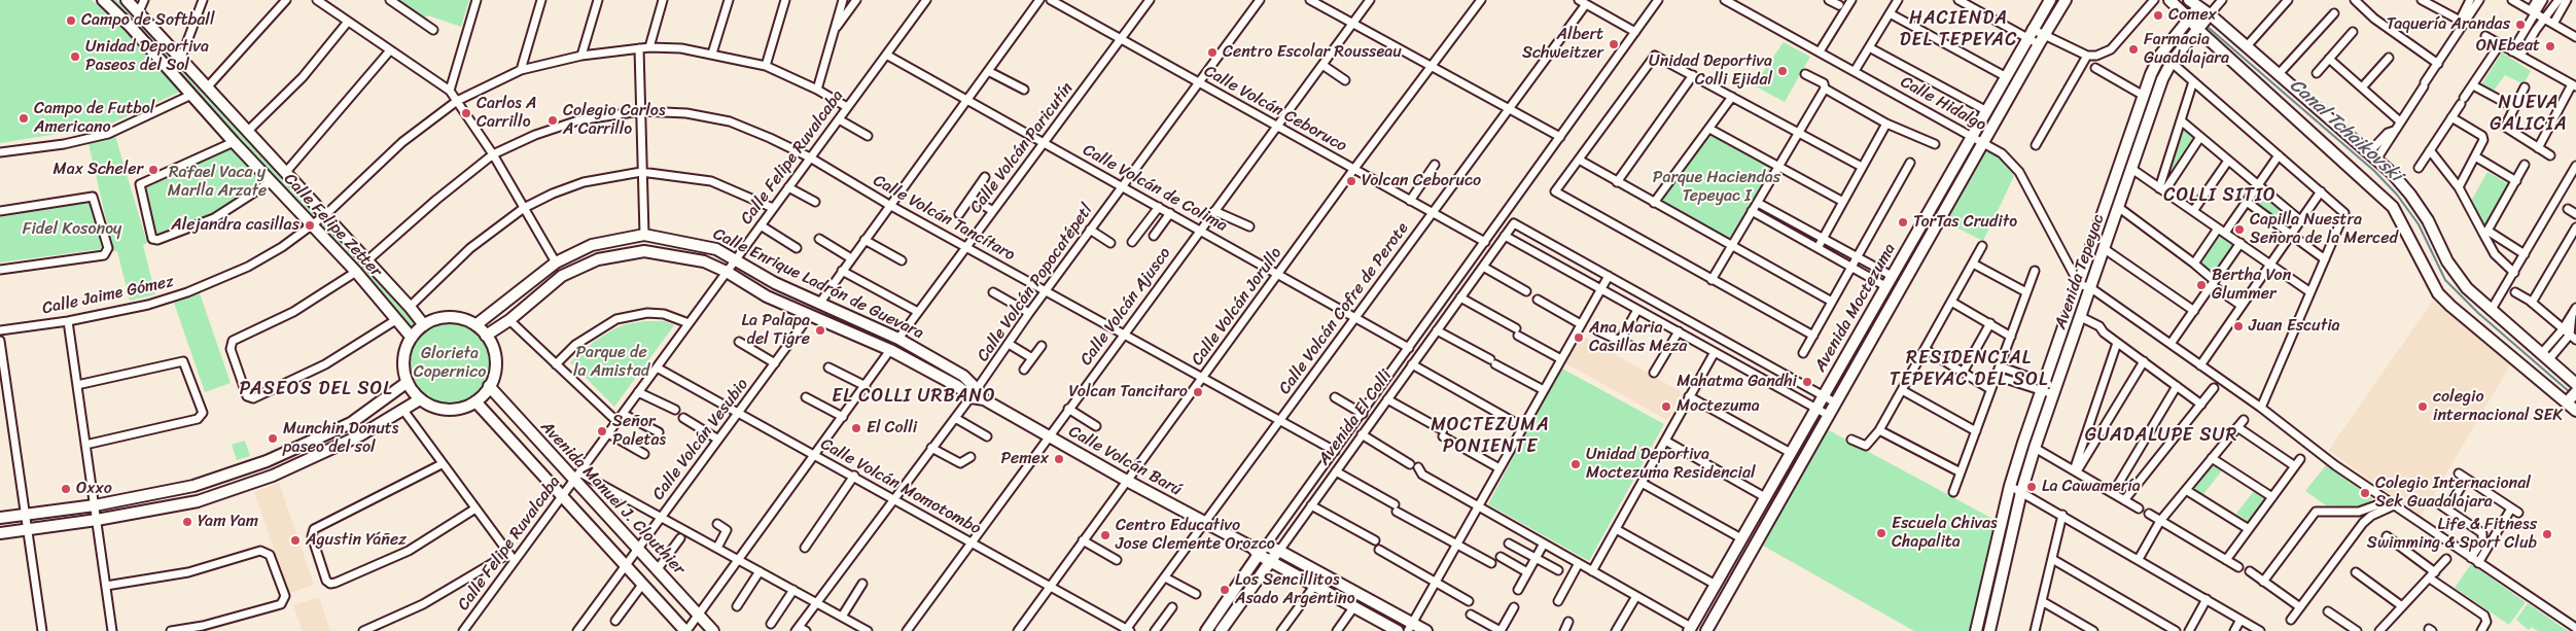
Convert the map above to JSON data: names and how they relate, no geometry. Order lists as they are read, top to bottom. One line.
{"streets":{"street":["Calle Hidalgo","Calle Volcán Ceboruco","Calle Volcán Paricutín","Calle Felipe Ruvalcaba","Calle Volcán de Colima","Calle Volcán Tancítaro","Calle Felipe Zetter","Avenida Tepeyac","Calle Volcán Popocatépetl","Calle Enrique Ladrón de Guevara","Calle Jaime Gómez","Calle Volcán Ajusco","Calle Volcán Jorullo","Avenida Moctezuma","Calle Volcán Cofre de Perote","Avenida El Colli","Calle Volcán Vesubio","Calle Volcán Barú","Calle Volcán Momotombo","Avenida Manuel J. Clouthier"]},"crossings":[["Calle Hidalgo","Avenida Tepeyac"],["Calle Hidalgo","Avenida Moctezuma"],["Calle Volcán Ceboruco","Calle Volcán Paricutín"],["Calle Volcán Ceboruco","Calle Volcán Popocatépetl"],["Calle Volcán Ceboruco","Calle Volcán Ajusco"],["Calle Volcán Ceboruco","Calle Volcán Jorullo"],["Calle Volcán Ceboruco","Calle Volcán Cofre de Perote"],["Calle Volcán Ceboruco","Avenida El Colli"],["Calle Volcán Paricutín","Calle Volcán de Colima"],["Calle Volcán Paricutín","Calle Volcán Tancítaro"],["Calle Volcán Paricutín","Calle Enrique Ladrón de Guevara"],["Calle Felipe Ruvalcaba","Calle Volcán de Colima"],["Calle Felipe Ruvalcaba","Calle Volcán Tancítaro"],["Calle Felipe Ruvalcaba","Calle Enrique Ladrón de Guevara"],["Calle Felipe Ruvalcaba","Calle Jaime Gómez"],["Calle Felipe Ruvalcaba","Calle Volcán Momotombo"],["Calle Felipe Ruvalcaba","Avenida Manuel J. Clouthier"],["Calle Volcán de Colima","Calle Volcán Popocatépetl"],["Calle Volcán de Colima","Calle Volcán Ajusco"],["Calle Volcán de Colima","Calle Volcán Jorullo"],["Calle Volcán de Colima","Calle Volcán Cofre de Perote"],["Calle Volcán de Colima","Avenida El Colli"],["Calle Volcán Tancítaro","Calle Felipe Zetter"],["Calle Volcán Tancítaro","Calle Volcán Popocatépetl"],["Calle Volcán Tancítaro","Calle Volcán Ajusco"],["Calle Volcán Tancítaro","Calle Volcán Jorullo"],["Calle Volcán Tancítaro","Calle Volcán Cofre de Perote"],["Calle Volcán Tancítaro","Avenida El Colli"],["Calle Felipe Zetter","Calle Enrique Ladrón de Guevara"],["Calle Felipe Zetter","Calle Jaime Gómez"],["Calle Felipe Zetter","Avenida Manuel J. Clouthier"],["Calle Volcán Popocatépetl","Calle Enrique Ladrón de Guevara"],["Calle Volcán Popocatépetl","Calle Volcán Barú"],["Calle Volcán Popocatépetl","Calle Volcán Momotombo"],["Calle Enrique Ladrón de Guevara","Calle Volcán Vesubio"],["Calle Enrique Ladrón de Guevara","Calle Volcán Barú"],["Calle Enrique Ladrón de Guevara","Avenida Manuel J. Clouthier"],["Calle Volcán Ajusco","Calle Volcán Barú"],["Calle Volcán Ajusco","Calle Volcán Momotombo"],["Calle Volcán Jorullo","Calle Volcán Barú"],["Calle Volcán Jorullo","Calle Volcán Momotombo"],["Calle Volcán Cofre de Perote","Calle Volcán Barú"],["Calle Volcán Cofre de Perote","Calle Volcán Momotombo"],["Avenida El Colli","Calle Volcán Barú"],["Calle Volcán Vesubio","Calle Volcán Momotombo"],["Calle Volcán Vesubio","Avenida Manuel J. Clouthier"]],"districts":["HACIENDA DEL TEPEYAC","NUEVA GALICIA","COLLI SITIO","RESIDENCIAL TEPEYAC DEL SOL","PASEOS DEL SOL","EL COLLI URBANO","MOCTEZUMA PONIENTE","GUADALUPE SUR"],"water":["Canal Tchaikovski"],"parks":["Rafael Vaca y Marlla Arzate","Parque Haciendas Tepeyac I","Fidel Kosonoy","Parque de la Amistad","Glorieta Copernico"],"places":["Comex","Campo de Softball","Taquería Arandas","Albert Schweitzer","ONEbeat","Farmacia Guadalajara","Centro Escolar Rousseau","Unidad Deportiva Paseos del Sol","Unidad Deportiva Colli Ejidal","Carlos A Carrillo","Campo de Futbol Americano","Colegio Carlos A Carrillo","Max Scheler","Volcan Ceboruco","TorTas Crudito","Alejandra casillas","Capilla Nuestra Señora de la Merced","Bertha Von Glummer","Juan Escutia","La Palapa del Tigre","Ana Maria Casillas Meza","Mahatma Gandhi","Volcan Tancitaro","Moctezuma","colegio internacional SEK","El Colli","Señor Paletas","Munchin Donuts paseo del sol","Pemex","Unidad Deportiva Moctezuma Residencial","La Cawamería","Oxxo","Colegio Internacional Sek Guadalajara","Yam Yam","Escuela Chivas Chapalita","Life & Fitness Swimming & Sport Club","Centro Educativo Jose Clemente Orozco","Agustin Yáñez","Los Sencillitos Asado Argentino"]}
